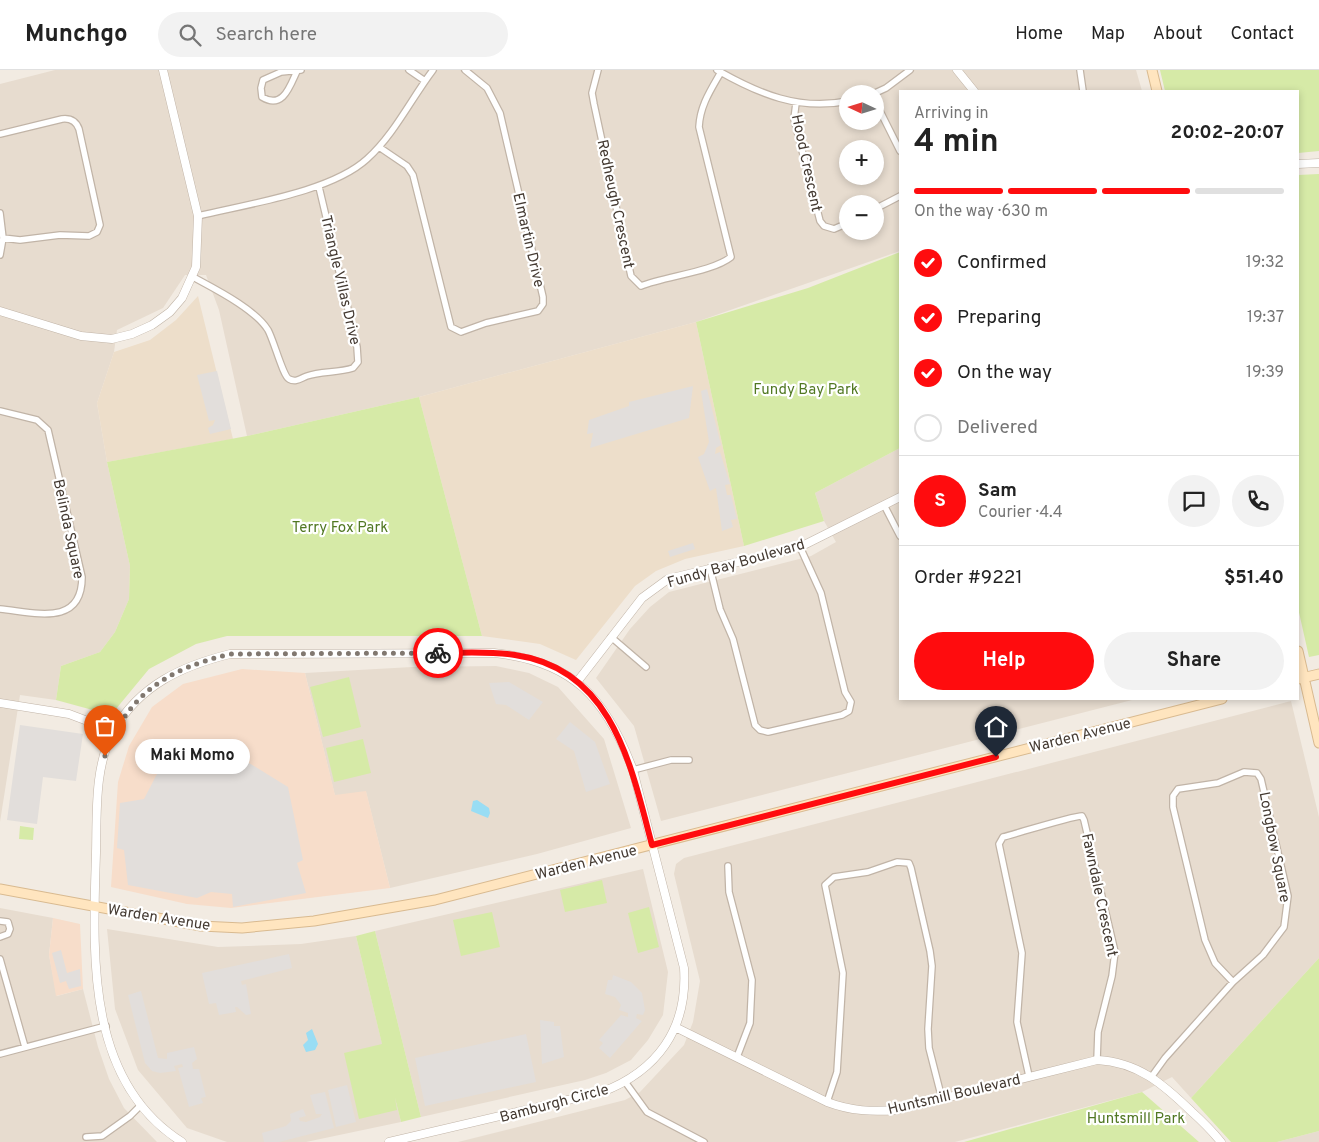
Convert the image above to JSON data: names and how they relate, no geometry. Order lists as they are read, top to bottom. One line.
{"streets":{"main road":["Warden Avenue"],"street":["Hood Crescent","Redheugh Crescent","Elmartin Drive","Triangle Villas Drive","Belinda Square","Fundy Bay Boulevard","Longbow Square","Fawndale Crescent","Huntsmill Boulevard","Bamburgh Circle"]},"crossings":[["Fundy Bay Boulevard","Bamburgh Circle"],["Warden Avenue","Bamburgh Circle"],["Longbow Square","Huntsmill Boulevard"],["Fawndale Crescent","Huntsmill Boulevard"],["Huntsmill Boulevard","Bamburgh Circle"]],"parks":["Fundy Bay Park","Terry Fox Park","Huntsmill Park"],"places":["Maki Momo"],"north":"left","page":{"header":"Munchgo","search":"Search here","nav":["Home","Map","About","Contact"],"map_buttons":["+","−"],"heading":["4 min","Arriving in","20:02–20:07"],"panel":["Sam","Courier · 4.4","Order #9221","$51.40"],"bar":"On the way · 630 m","list":[["Confirmed","19:32"],["Preparing","19:37"],["On the way","19:39"],"Delivered"],"round":"S","buttons":["Help","Share"],"bubble":"Maki Momo"}}
